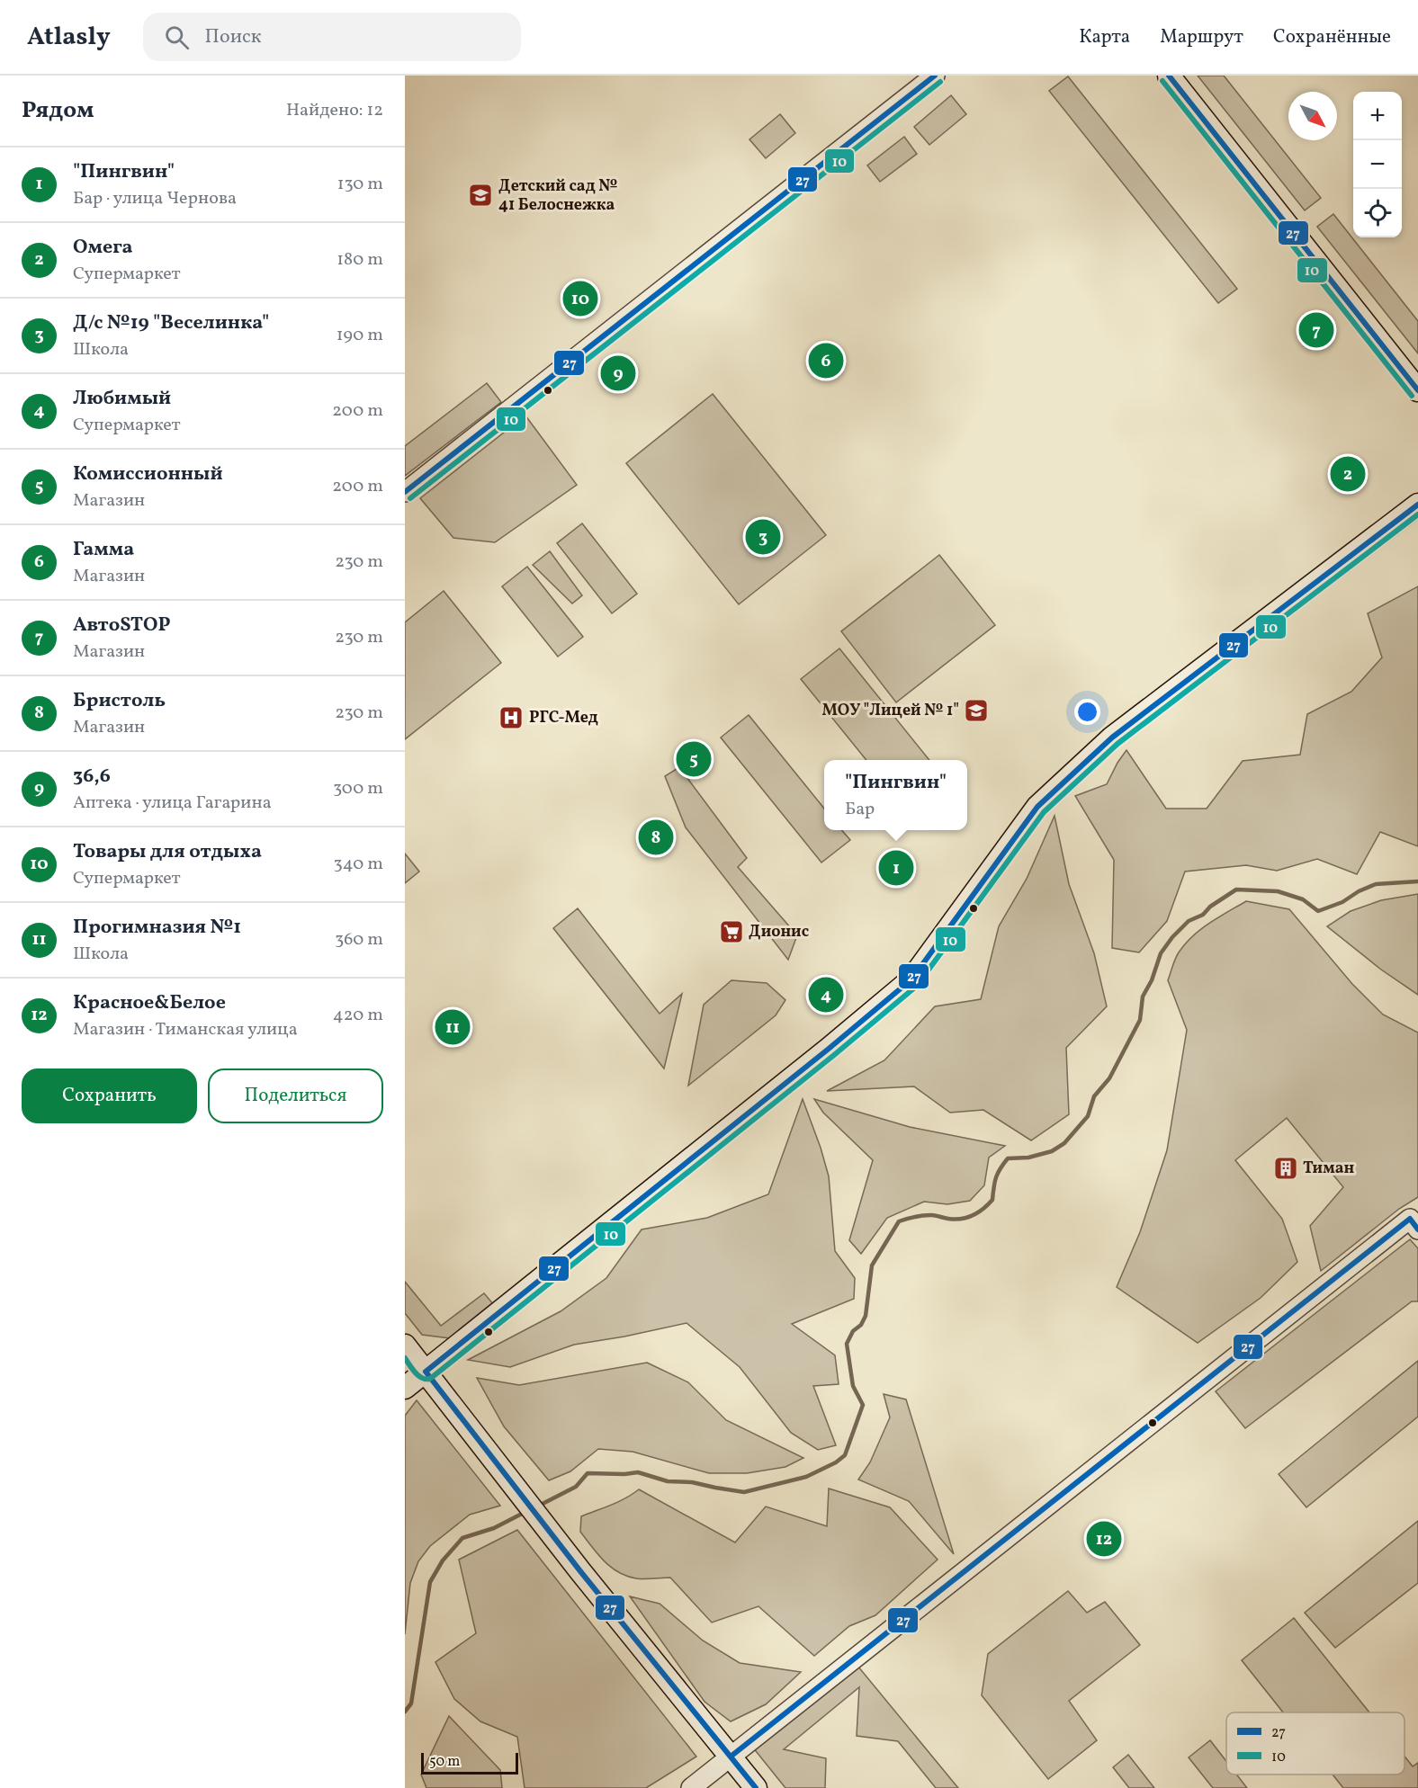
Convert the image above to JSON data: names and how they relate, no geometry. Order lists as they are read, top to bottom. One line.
{"places":{"school or university":["Детский сад № 41 Белоснежка","МОУ \"Лицей № 1\""],"hospital":["РГС-Мед"],"supermarket":["Дионис"],"building":["Тиман"]},"lines":["transit line 27","transit line 10"],"legend":["27","10"],"scale_bar":"50 m","north":"bottom right","page":{"header":"Atlasly","search":"Поиск","nav":["Карта","Маршрут","Сохранённые"],"heading":["Рядом","Найдено: 12"],"map_buttons":["+","−"],"list":[{"mark":"1","name":"\"Пингвин\"","note":"Бар · улица Чернова","value":"130 m"},{"mark":"2","name":"Омега","note":"Супермаркет","value":"180 m"},{"mark":"3","name":"Д/с №19 \"Веселинка\"","note":"Школа","value":"190 m"},{"mark":"4","name":"Любимый","note":"Супермаркет","value":"200 m"},{"mark":"5","name":"Комиссионный","note":"Магазин","value":"200 m"},{"mark":"6","name":"Гамма","note":"Магазин","value":"230 m"},{"mark":"7","name":"АвтоSTOP","note":"Магазин","value":"230 m"},{"mark":"8","name":"Бристоль","note":"Магазин","value":"230 m"},{"mark":"9","name":"36,6","note":"Аптека · улица Гагарина","value":"300 m"},{"mark":"10","name":"Товары для отдыха","note":"Супермаркет","value":"340 m"},{"mark":"11","name":"Прогимназия №1","note":"Школа","value":"360 m"},{"mark":"12","name":"Красное&Белое","note":"Магазин · Тиманская улица","value":"420 m"}],"pins":["10","7","6","9","2","3","5","8","1","4","11","12"],"popup":["\"Пингвин\"","Бар"],"buttons":["Сохранить","Поделиться"],"scale":"50 m"}}
